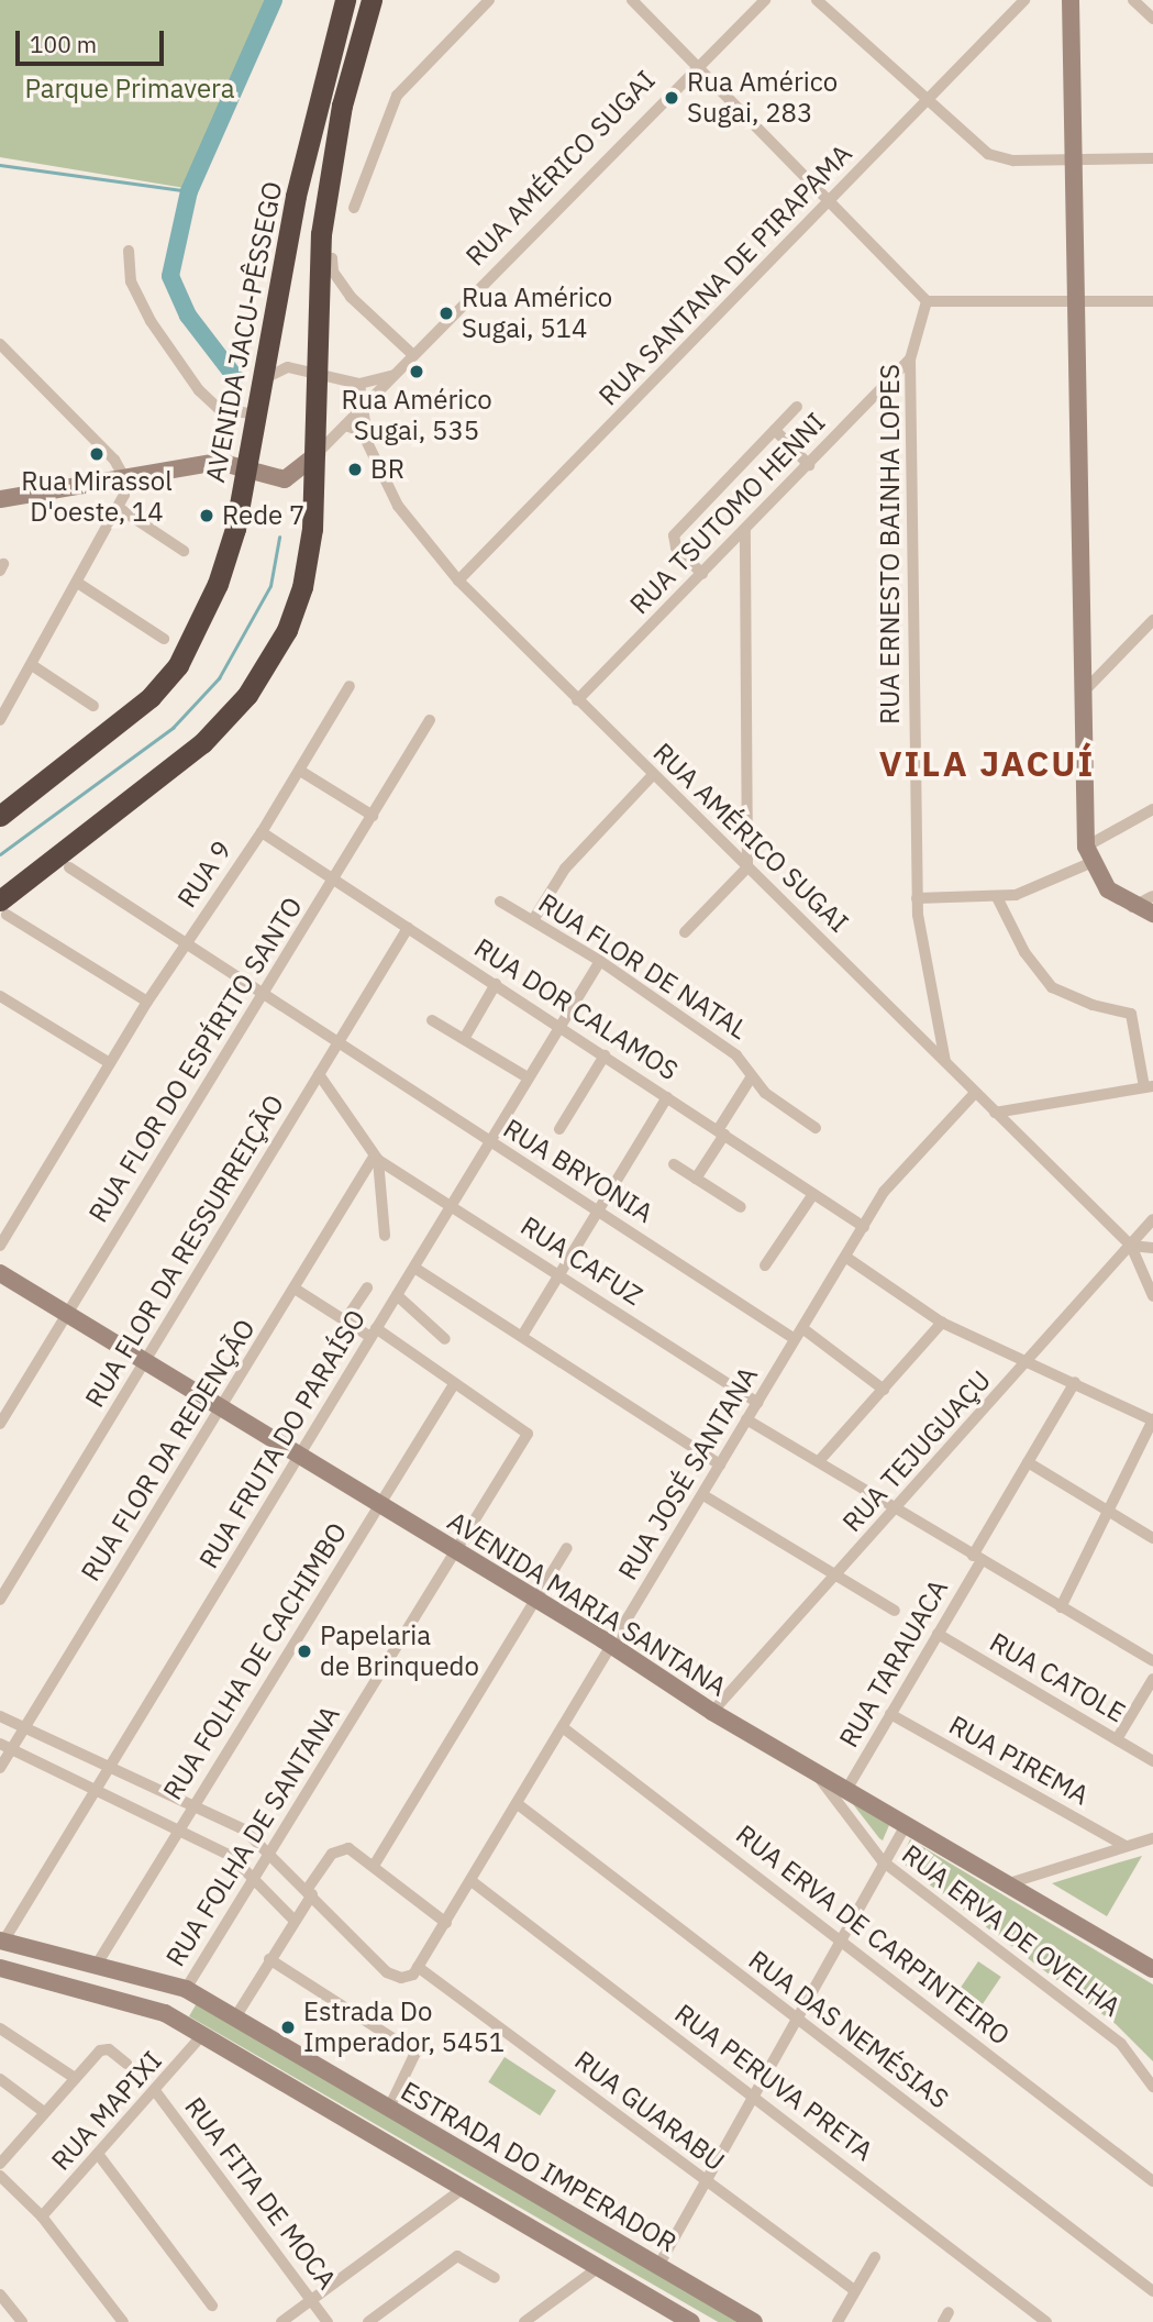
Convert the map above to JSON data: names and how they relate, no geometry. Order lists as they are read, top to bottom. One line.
{"streets":{"highway":["AVENIDA JACU-PÊSSEGO"],"street":["RUA AMÉRICO SUGAI","RUA SANTANA DE PIRAPAMA","RUA TSUTOMO HENNI","RUA ERNESTO BAINHA LOPES","RUA 9","RUA FLOR DE NATAL","RUA DOR CALAMOS","RUA FLOR DO ESPÍRITO SANTO","RUA BRYONIA","RUA FLOR DA RESSURREIÇÃO","RUA CAFUZ","RUA FRUTA DO PARAÍSO","RUA FLOR DA REDENÇÃO","RUA TEJUGUAÇU","RUA JOSÉ SANTANA","AVENIDA MARIA SANTANA","RUA FOLHA DE CACHIMBO","RUA TARAUACA","RUA CATOLE","RUA PIREMA","RUA FOLHA DE SANTANA","RUA ERVA DE OVELHA","RUA ERVA DE CARPINTEIRO","RUA DAS NEMÉSIAS","RUA PERUVA PRETA","RUA MAPIXI","RUA GUARABU","ESTRADA DO IMPERADOR","RUA FITA DE MOCA"]},"crossings":[["RUA AMÉRICO SUGAI","RUA SANTANA DE PIRAPAMA"],["RUA AMÉRICO SUGAI","AVENIDA JACU-PÊSSEGO"],["RUA AMÉRICO SUGAI","RUA TSUTOMO HENNI"],["RUA AMÉRICO SUGAI","RUA ERNESTO BAINHA LOPES"],["RUA AMÉRICO SUGAI","RUA TEJUGUAÇU"],["RUA AMÉRICO SUGAI","RUA JOSÉ SANTANA"],["RUA TSUTOMO HENNI","RUA ERNESTO BAINHA LOPES"],["RUA 9","RUA DOR CALAMOS"],["RUA 9","RUA BRYONIA"],["RUA FLOR DE NATAL","RUA DOR CALAMOS"],["RUA FLOR DE NATAL","RUA FRUTA DO PARAÍSO"],["RUA DOR CALAMOS","RUA FLOR DO ESPÍRITO SANTO"],["RUA DOR CALAMOS","RUA FLOR DA RESSURREIÇÃO"],["RUA DOR CALAMOS","RUA FRUTA DO PARAÍSO"],["RUA DOR CALAMOS","RUA JOSÉ SANTANA"],["RUA FLOR DO ESPÍRITO SANTO","RUA BRYONIA"],["RUA FLOR DO ESPÍRITO SANTO","AVENIDA MARIA SANTANA"],["RUA BRYONIA","RUA FLOR DA RESSURREIÇÃO"],["RUA BRYONIA","RUA FRUTA DO PARAÍSO"],["RUA BRYONIA","RUA JOSÉ SANTANA"],["RUA FLOR DA RESSURREIÇÃO","AVENIDA MARIA SANTANA"],["RUA CAFUZ","RUA FRUTA DO PARAÍSO"],["RUA CAFUZ","RUA FLOR DA REDENÇÃO"],["RUA CAFUZ","RUA JOSÉ SANTANA"],["RUA FRUTA DO PARAÍSO","AVENIDA MARIA SANTANA"],["RUA FRUTA DO PARAÍSO","RUA FOLHA DE SANTANA"],["RUA FRUTA DO PARAÍSO","ESTRADA DO IMPERADOR"],["RUA FLOR DA REDENÇÃO","AVENIDA MARIA SANTANA"],["RUA FLOR DA REDENÇÃO","RUA FOLHA DE SANTANA"],["RUA TEJUGUAÇU","AVENIDA MARIA SANTANA"],["RUA JOSÉ SANTANA","AVENIDA MARIA SANTANA"],["RUA JOSÉ SANTANA","RUA ERVA DE CARPINTEIRO"],["RUA JOSÉ SANTANA","RUA DAS NEMÉSIAS"],["RUA JOSÉ SANTANA","RUA PERUVA PRETA"],["RUA JOSÉ SANTANA","RUA GUARABU"],["AVENIDA MARIA SANTANA","RUA FOLHA DE CACHIMBO"],["AVENIDA MARIA SANTANA","RUA TARAUACA"],["AVENIDA MARIA SANTANA","RUA FOLHA DE SANTANA"],["AVENIDA MARIA SANTANA","RUA ERVA DE OVELHA"],["RUA FOLHA DE CACHIMBO","RUA FOLHA DE SANTANA"],["RUA FOLHA DE CACHIMBO","ESTRADA DO IMPERADOR"],["RUA TARAUACA","RUA CATOLE"],["RUA TARAUACA","RUA PIREMA"],["RUA FOLHA DE SANTANA","ESTRADA DO IMPERADOR"],["RUA MAPIXI","ESTRADA DO IMPERADOR"],["RUA MAPIXI","RUA FITA DE MOCA"]],"districts":["VILA JACUÍ"],"parks":["Parque Primavera"],"places":["Rua Américo Sugai, 283","Rua Américo Sugai, 514","Rua Américo Sugai, 535","Rua Mirassol D'oeste, 14","BR","Rede 7","Papelaria de Brinquedo","Estrada Do Imperador, 5451"],"scale_bar":"100 m"}
